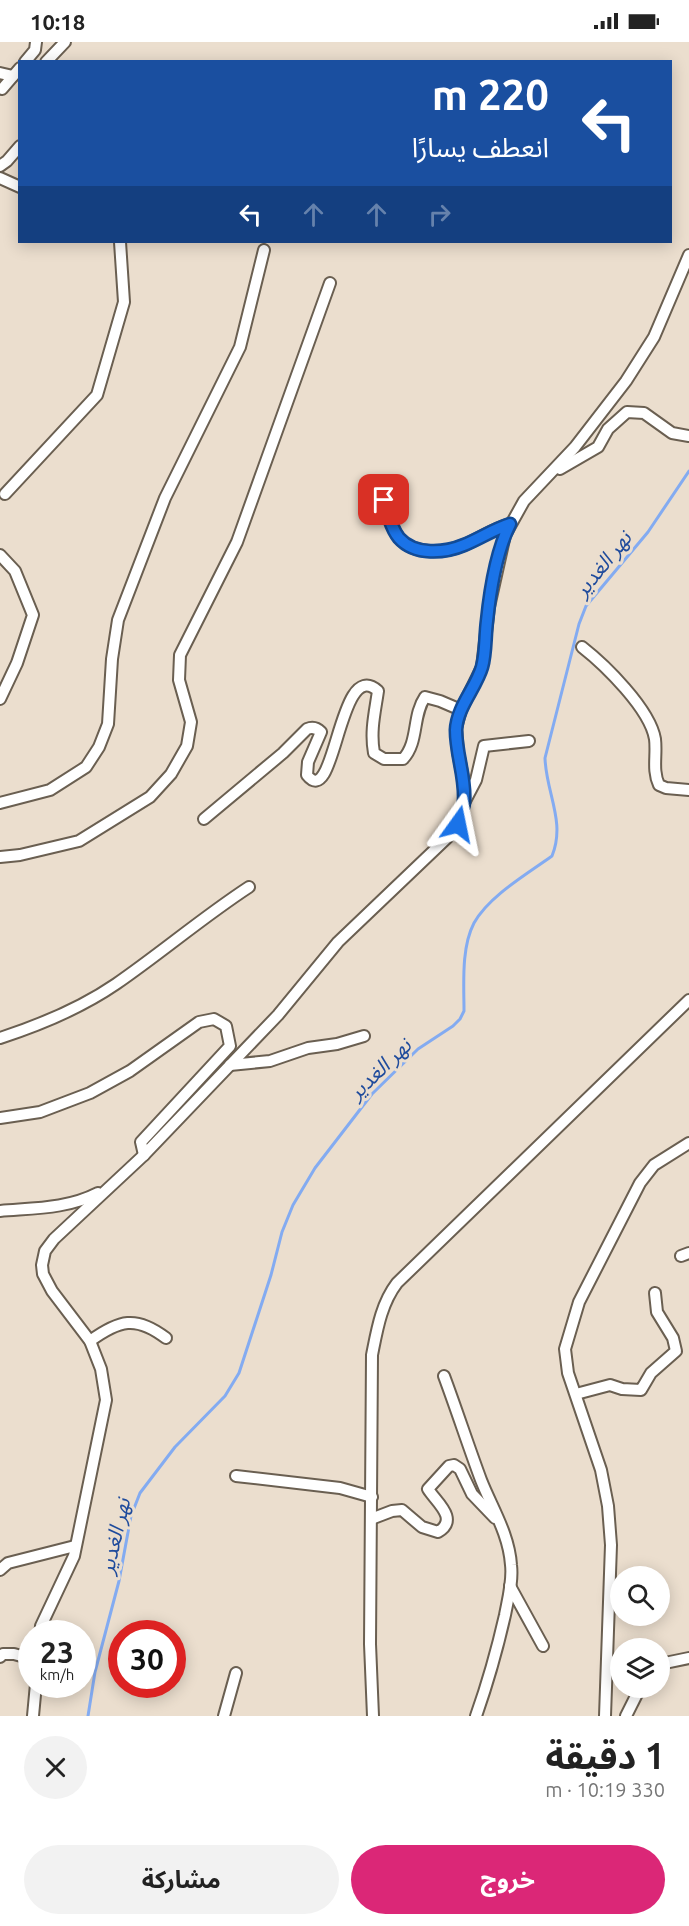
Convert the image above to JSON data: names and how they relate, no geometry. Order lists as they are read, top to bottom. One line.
{"water":["نهر الغدير"],"page":{"status":"10:18","turn":["220 m","انعطف يسارًا"],"speed":"23 km/h","limit":"30","heading":["1 دقيقة","330 m · 10:19"],"buttons":["خروج","مشاركة"]}}
